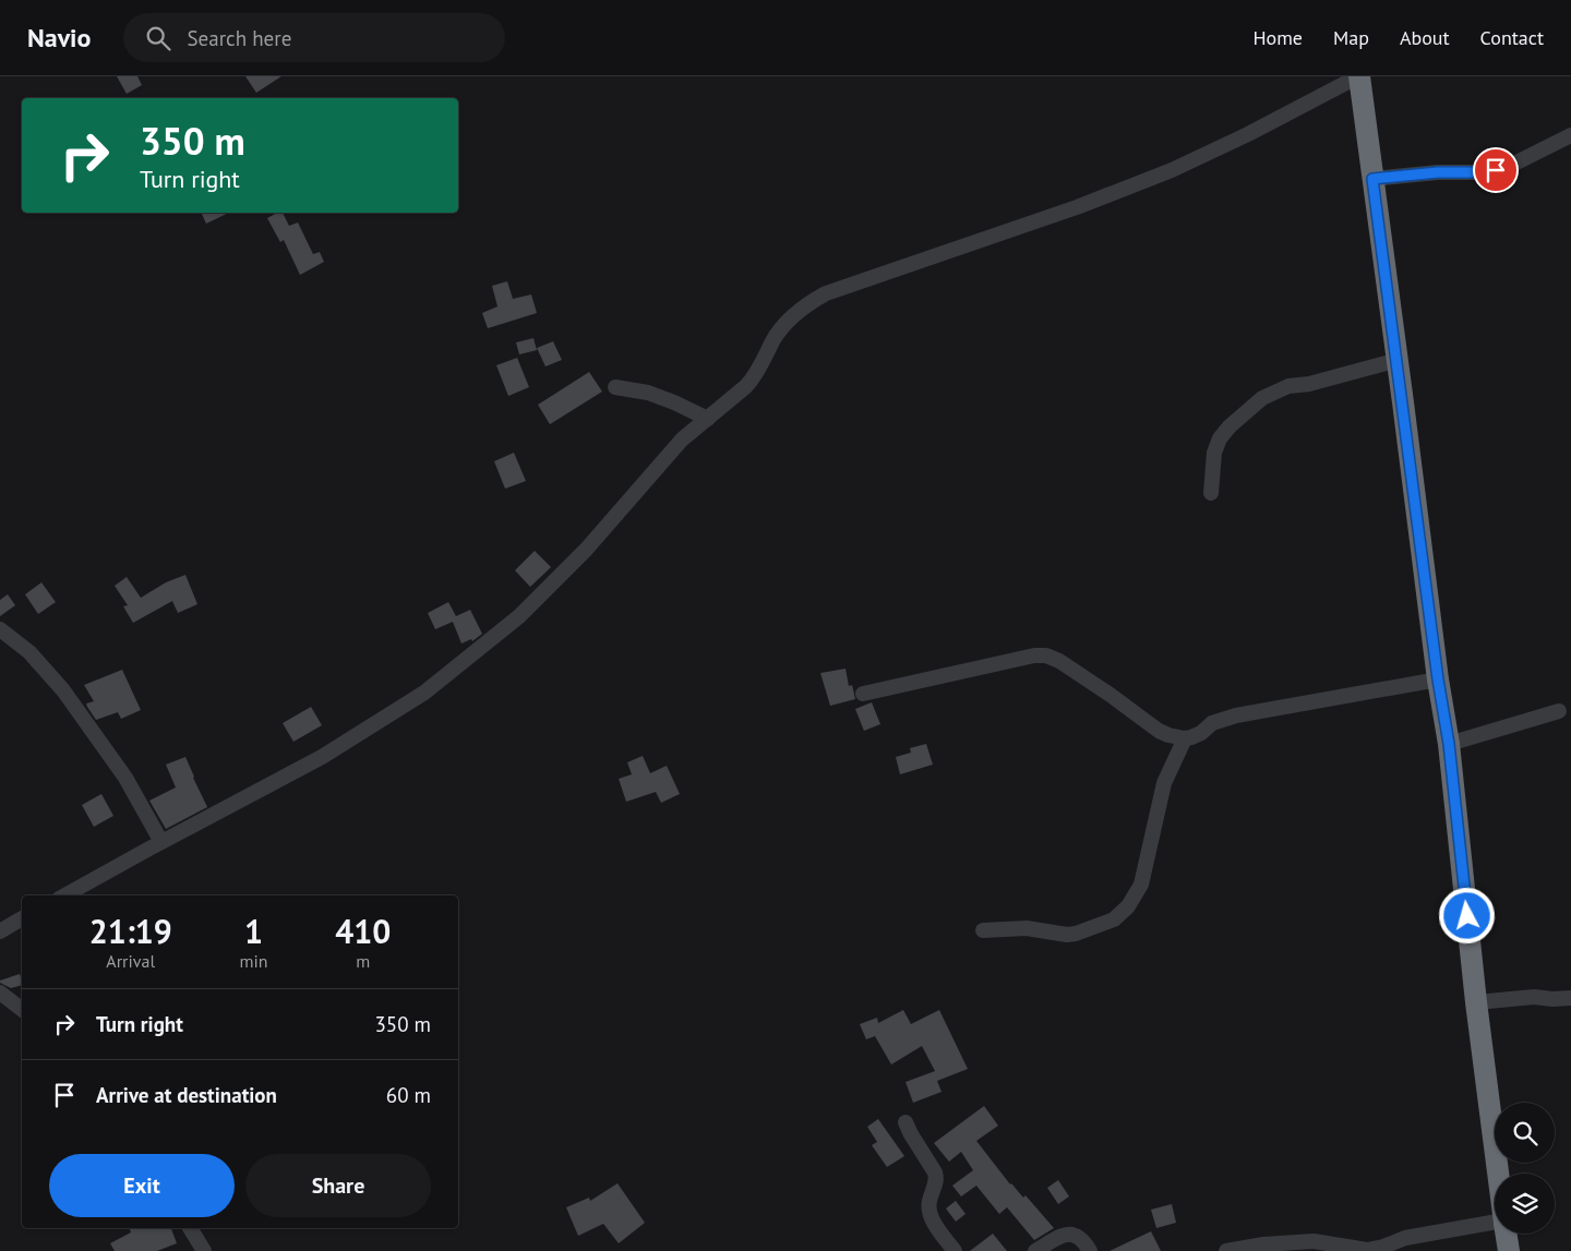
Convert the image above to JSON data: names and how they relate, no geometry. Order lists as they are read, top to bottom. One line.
{"page":{"header":"Navio","search":"Search here","nav":["Home","Map","About","Contact"],"turn":["350 m","Turn right"],"eta":["21:19","Arrival","1","min","410","m"],"list":[{"name":"Turn right","value":"350 m"},{"name":"Arrive at destination","value":"60 m"}],"buttons":["Exit","Share"]}}
